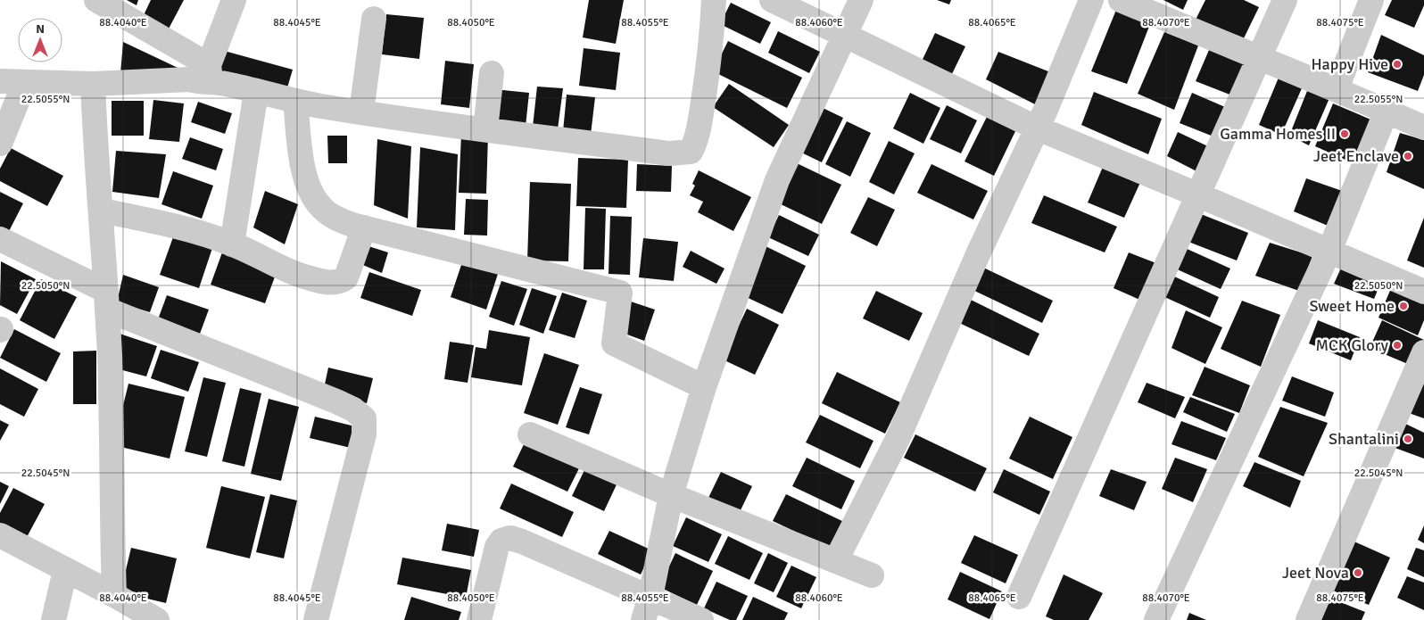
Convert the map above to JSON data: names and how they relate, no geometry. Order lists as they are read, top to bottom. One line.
{"places":["Happy Hive","Gamma Homes II","Jeet Enclave","Sweet Home","MCK Glory","Shantalini","Jeet Nova"],"north":"top","coordinates":["88.4040°E","88.4045°E","88.4050°E","88.4055°E","88.4060°E","88.4065°E","88.4070°E","88.4075°E","22.5055°N","22.5050°N","22.5045°N"]}
